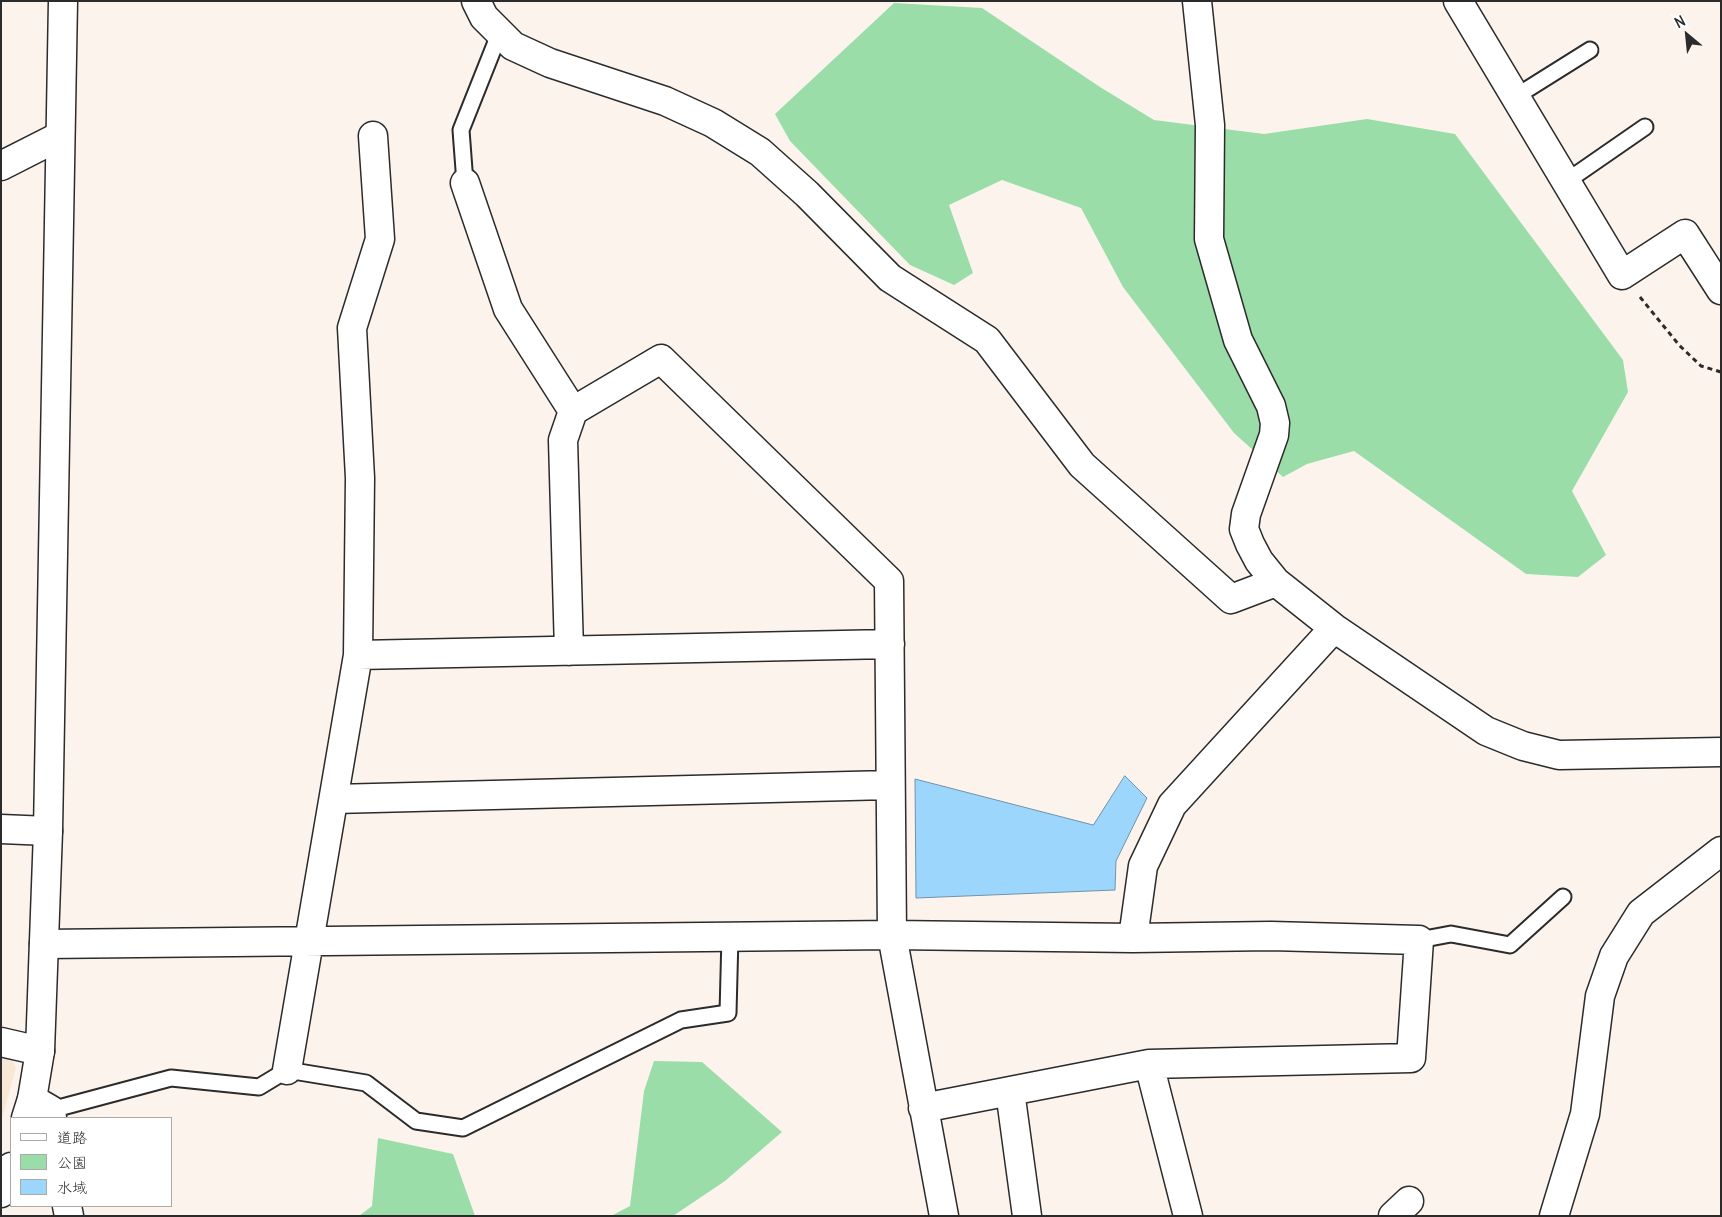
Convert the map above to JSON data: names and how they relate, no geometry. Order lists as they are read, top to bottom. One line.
{"legend":["道路","公園","水域"],"north":"top left"}
